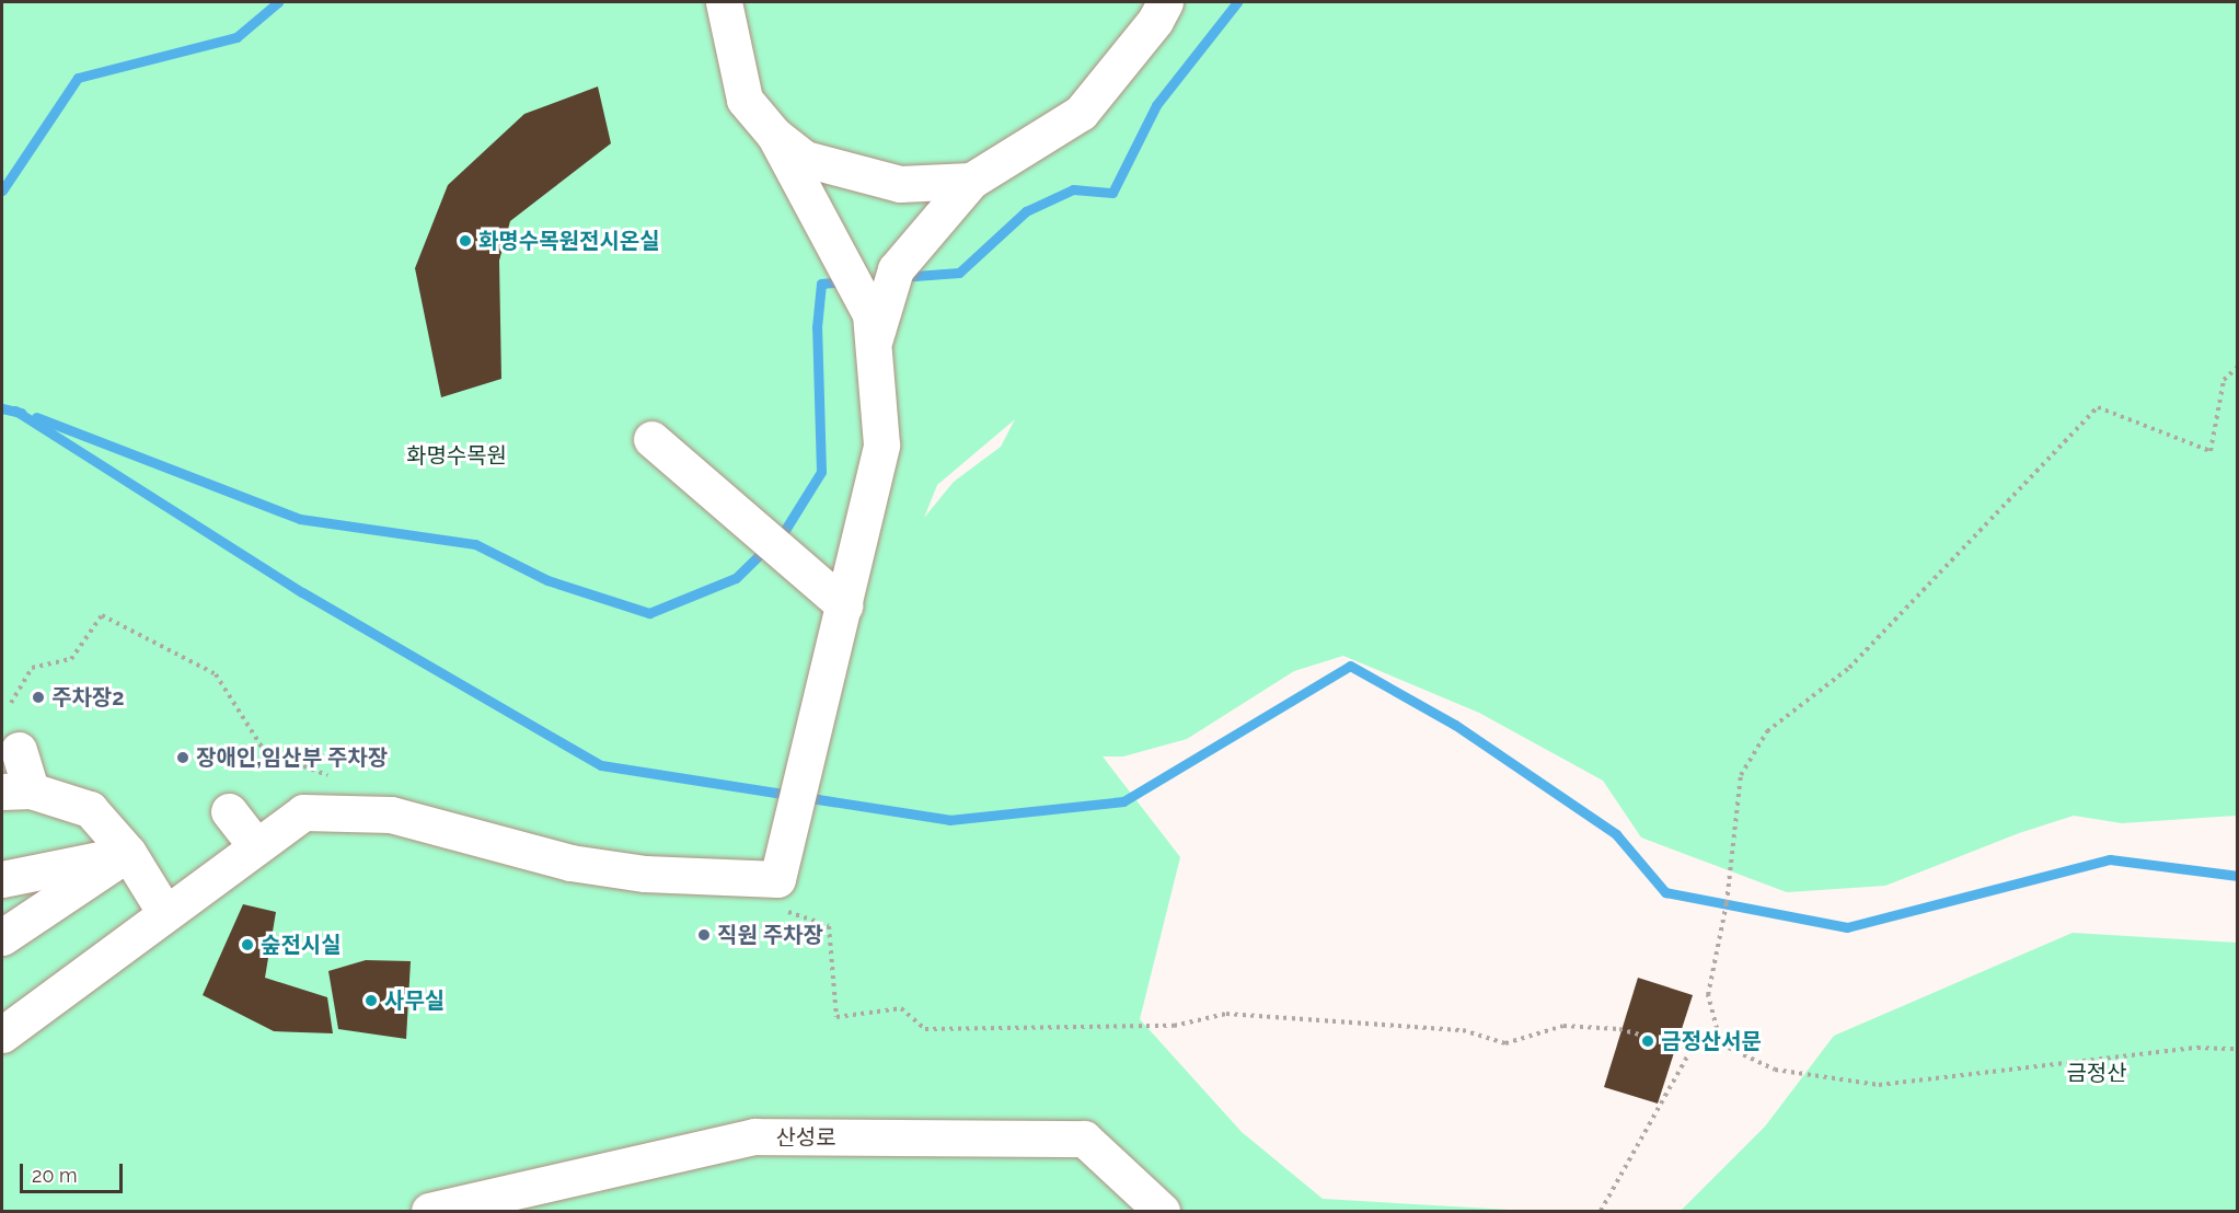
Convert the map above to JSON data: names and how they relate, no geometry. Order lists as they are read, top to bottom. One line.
{"streets":{"main road":["산성로"]},"parks":["화명수목원","금정산"],"places":["화명수목원전시온실","주차장2","장애인,임산부 주차장","직원 주차장","숲전시실","사무실","금정산서문"],"scale_bar":"20 m"}
